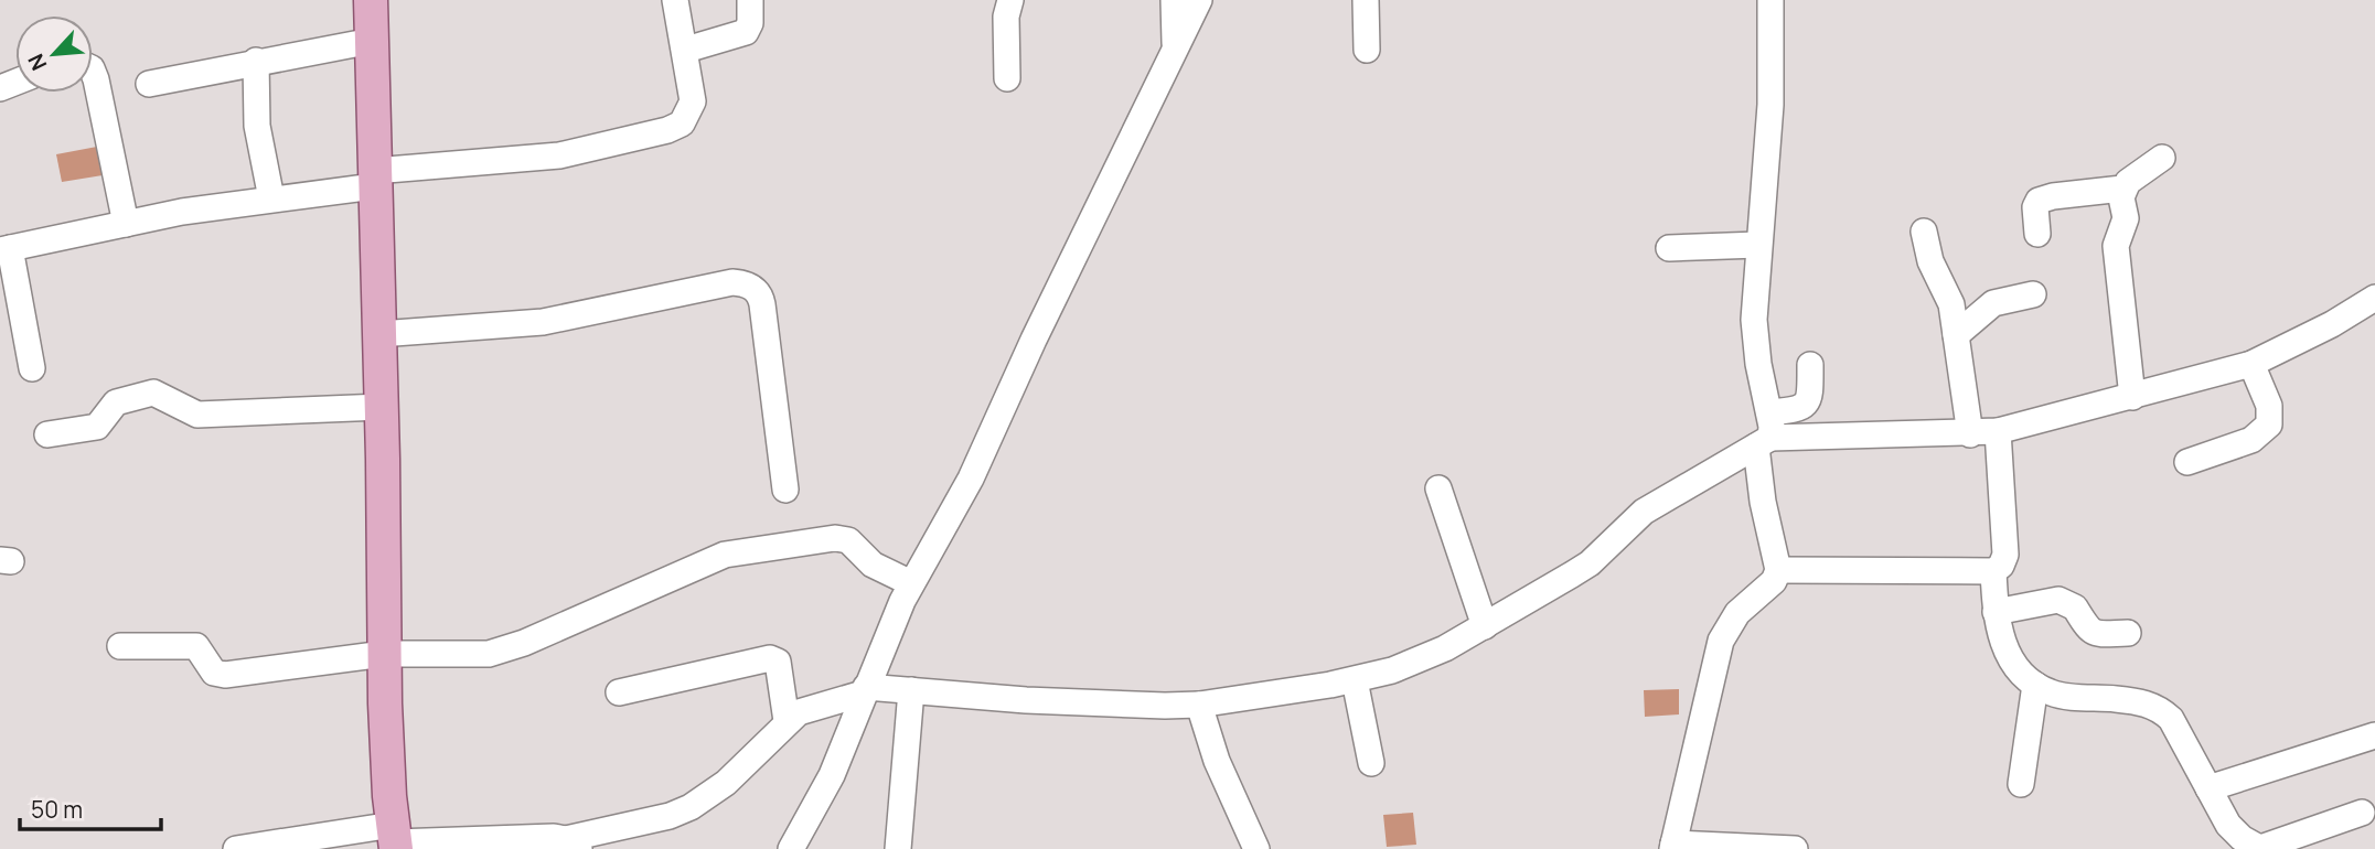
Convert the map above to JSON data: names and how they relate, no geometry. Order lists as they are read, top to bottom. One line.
{"scale_bar":"50 m","north":"bottom left"}
